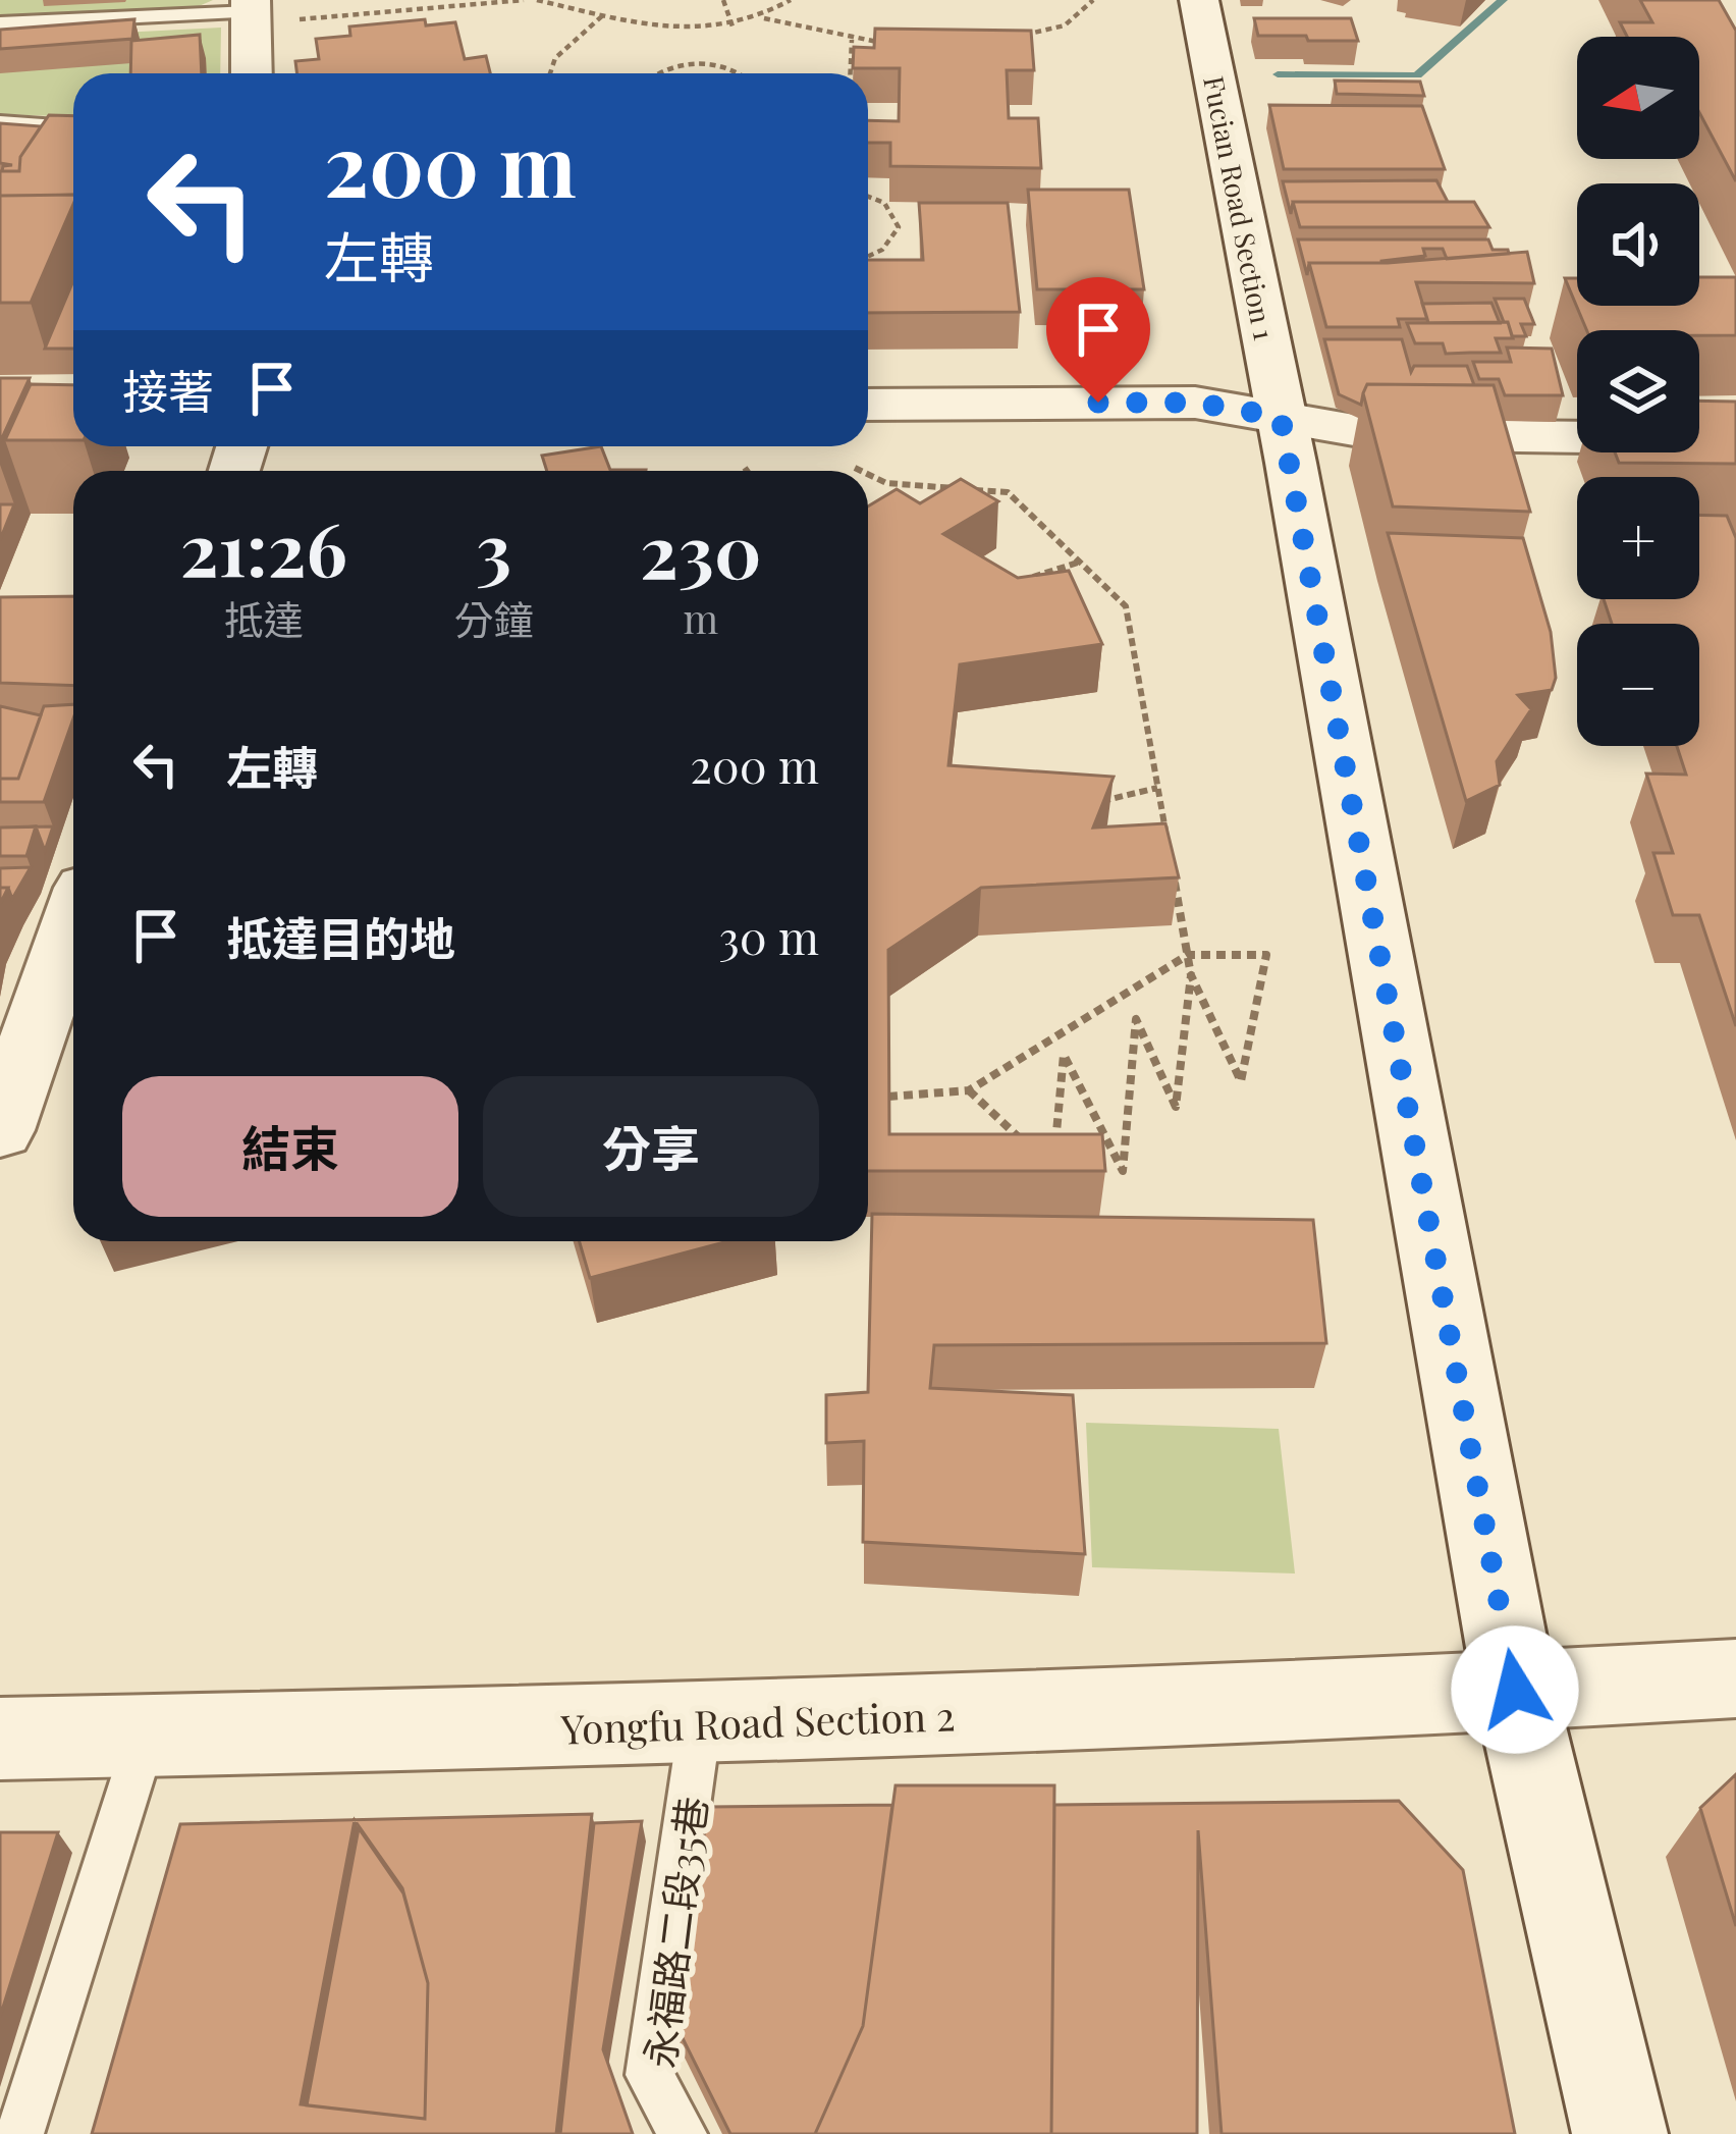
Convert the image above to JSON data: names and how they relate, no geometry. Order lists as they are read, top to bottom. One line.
{"streets":{"main road":["Fucian Road Section 1","Yongfu Road Section 2"],"lane":["永福路二段35巷"]},"crossings":[["Fucian Road Section 1","Yongfu Road Section 2"],["Yongfu Road Section 2","永福路二段35巷"]],"north":"left","page":{"map_buttons":["+","−"],"turn":["200 m","左轉"],"then":"接著","eta":["21:26","抵達","3","分鐘","230","m"],"list":[{"name":"左轉","value":"200 m"},{"name":"抵達目的地","value":"30 m"}],"buttons":["結束","分享"]}}
